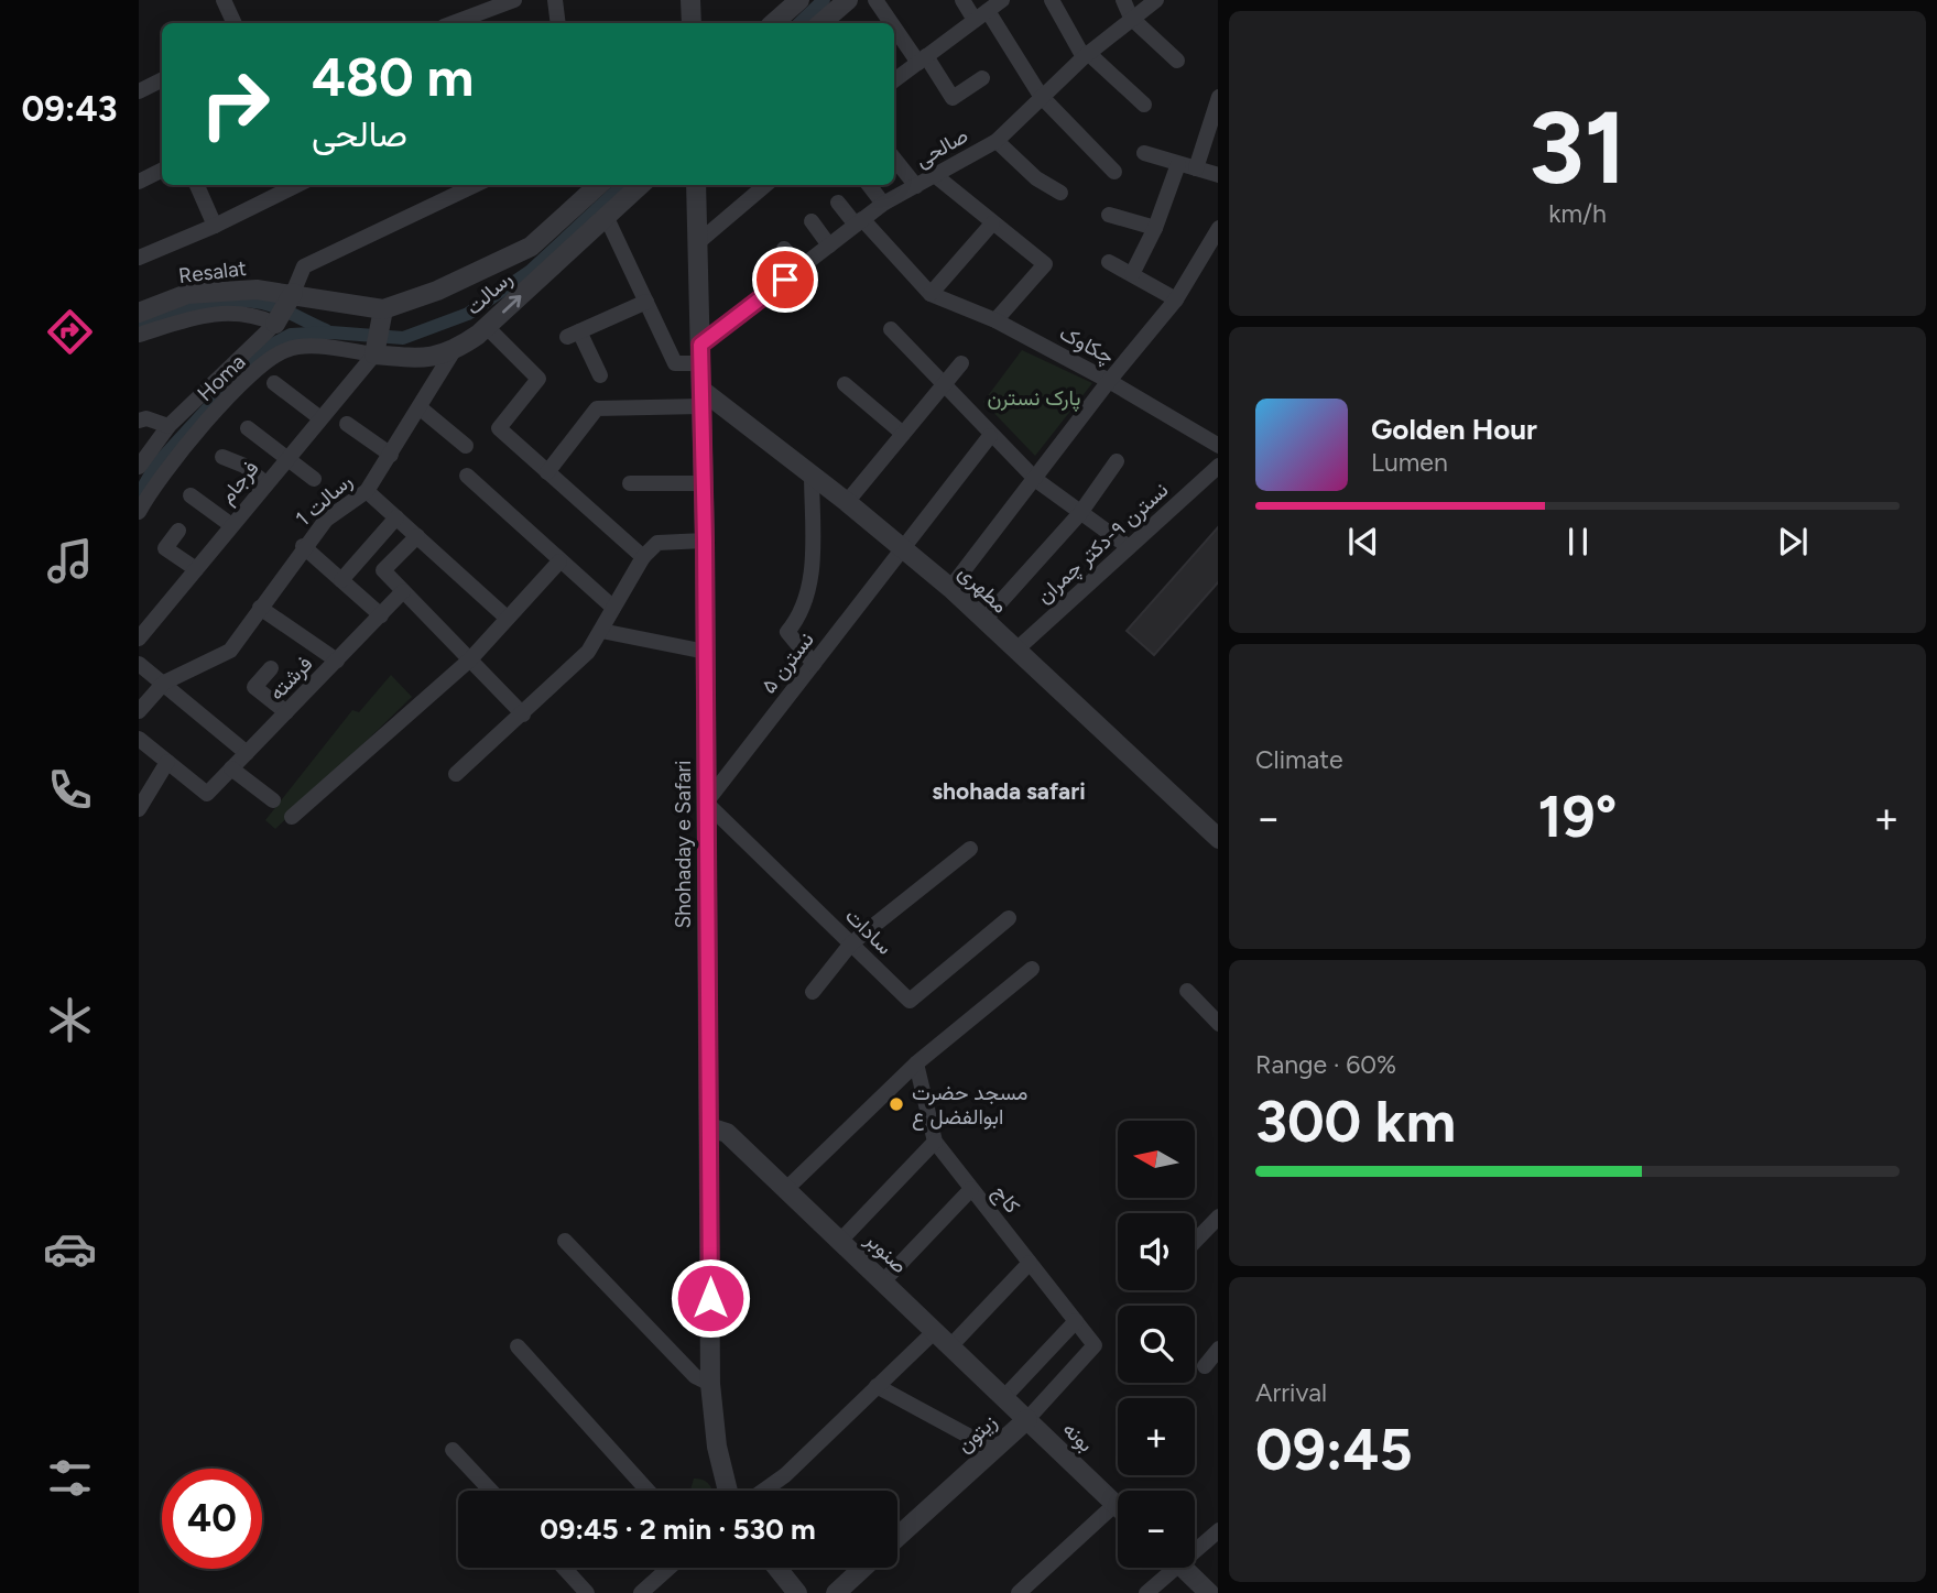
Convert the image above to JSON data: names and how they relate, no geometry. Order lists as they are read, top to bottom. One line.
{"streets":{"street":["صالحی","Resalat","رسالت","چکاوک","Homa","فرجام","رسالت 1","نسترن ۹-دکتر چمران","مطهری","نسترن ۵","فرشته","Shohaday e Safari","سادات","کاج","صنوبر","زیتون","بونه"]},"crossings":[["صالحی","Shohaday e Safari"],["Resalat","رسالت"],["رسالت","رسالت 1"],["Homa","فرجام"],["نسترن ۹-دکتر چمران","مطهری"],["مطهری","نسترن ۵"],["مطهری","Shohaday e Safari"],["نسترن ۵","Shohaday e Safari"],["نسترن ۵","سادات"],["Shohaday e Safari","سادات"],["Shohaday e Safari","صنوبر"],["کاج","زیتون"],["صنوبر","زیتون"],["صنوبر","بونه"],["زیتون","بونه"]],"districts":["shohada safari"],"parks":["پارک نسترن"],"places":["مسجد حضرت ابوالفضل ع"],"north":"left","page":{"tabs":"09:43","tile":[["31","km/h"],"Climate",["Range · 60%","300 km"],["Arrival","09:45"]],"turn":["480 m","صالحی"],"song":["Golden Hour","Lumen"],"heat":["−","19°","+"],"map_buttons":["+","−"],"limit":"40","trip":"09:45 · 2 min · 530 m"}}
